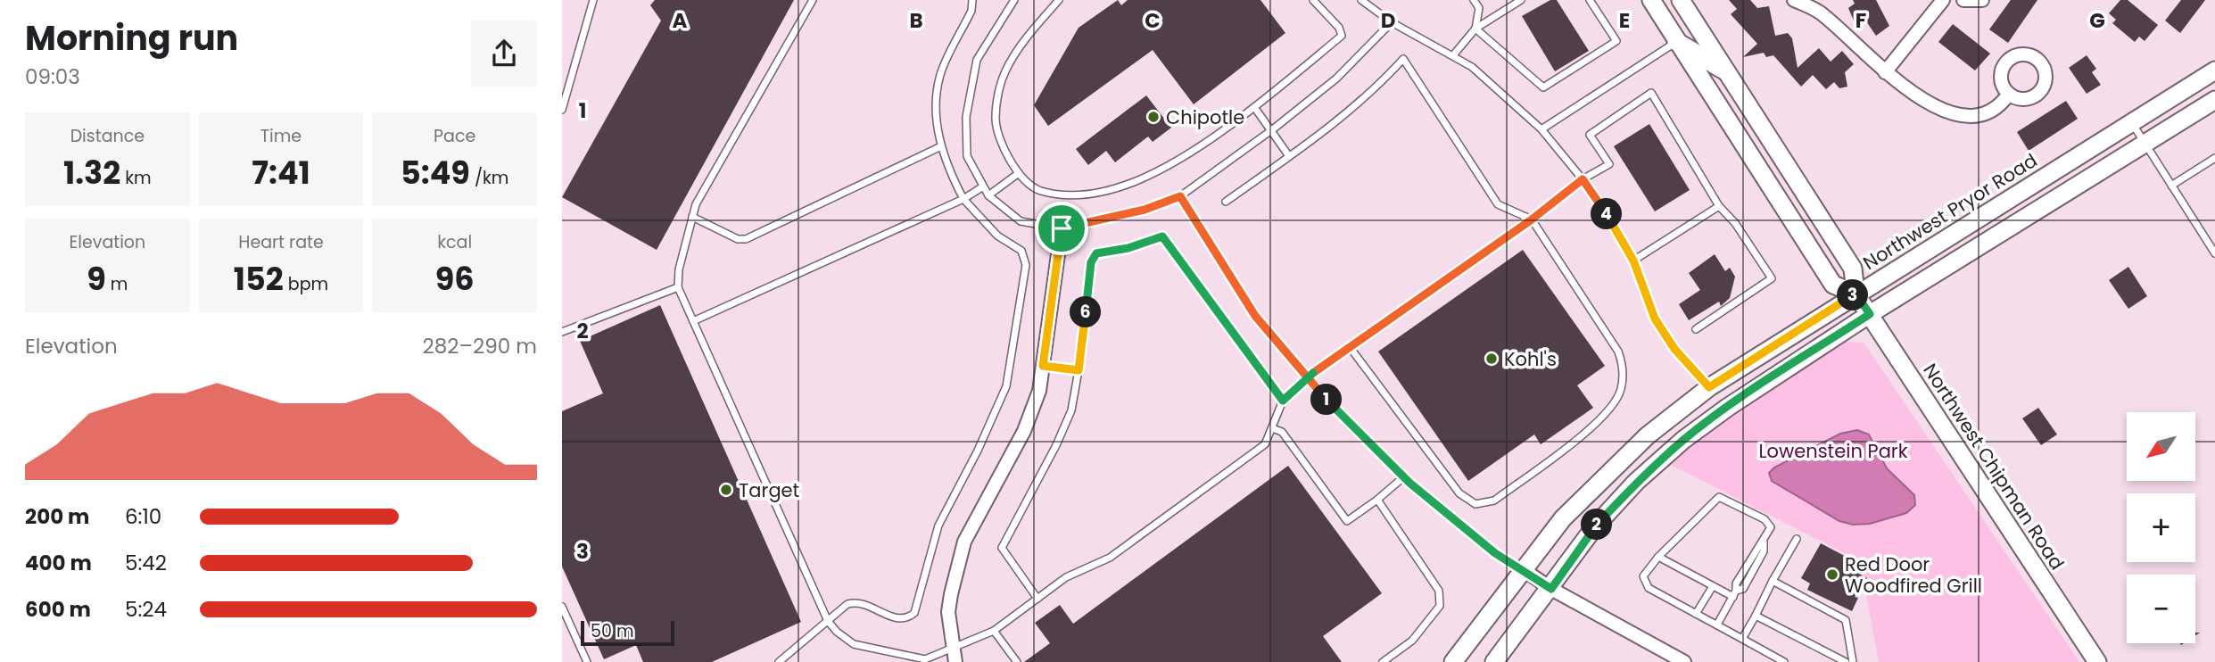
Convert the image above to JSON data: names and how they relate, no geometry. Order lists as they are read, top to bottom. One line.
{"streets":{"main road":["Northwest Pryor Road","Northwest Chipman Road"]},"crossings":[["Northwest Pryor Road","Northwest Chipman Road"]],"parks":["Lowenstein Park"],"places":["Chipotle","Kohl's","Target","Red Door Woodfired Grill"],"scale_bar":"50 m","north":"bottom left","page":{"heading":["Morning run","09:03"],"stats":[["Distance","1.32 km"],["Time","7:41"],["Pace","5:49 /km"],["Elevation","9 m"],["Heart rate","152 bpm"],["kcal","96"]],"pins":["4","3","6","1","2"],"chart":["Elevation","282–290 m"],"map_buttons":["+","−"],"list":[{"name":"200 m","note":"6:10"},{"name":"400 m","note":"5:42"},{"name":"600 m","note":"5:24"}],"scale":"50 m"},"grid":{"columns":["A","B","C","D","E","F","G"],"rows":["1","2","3"]}}
